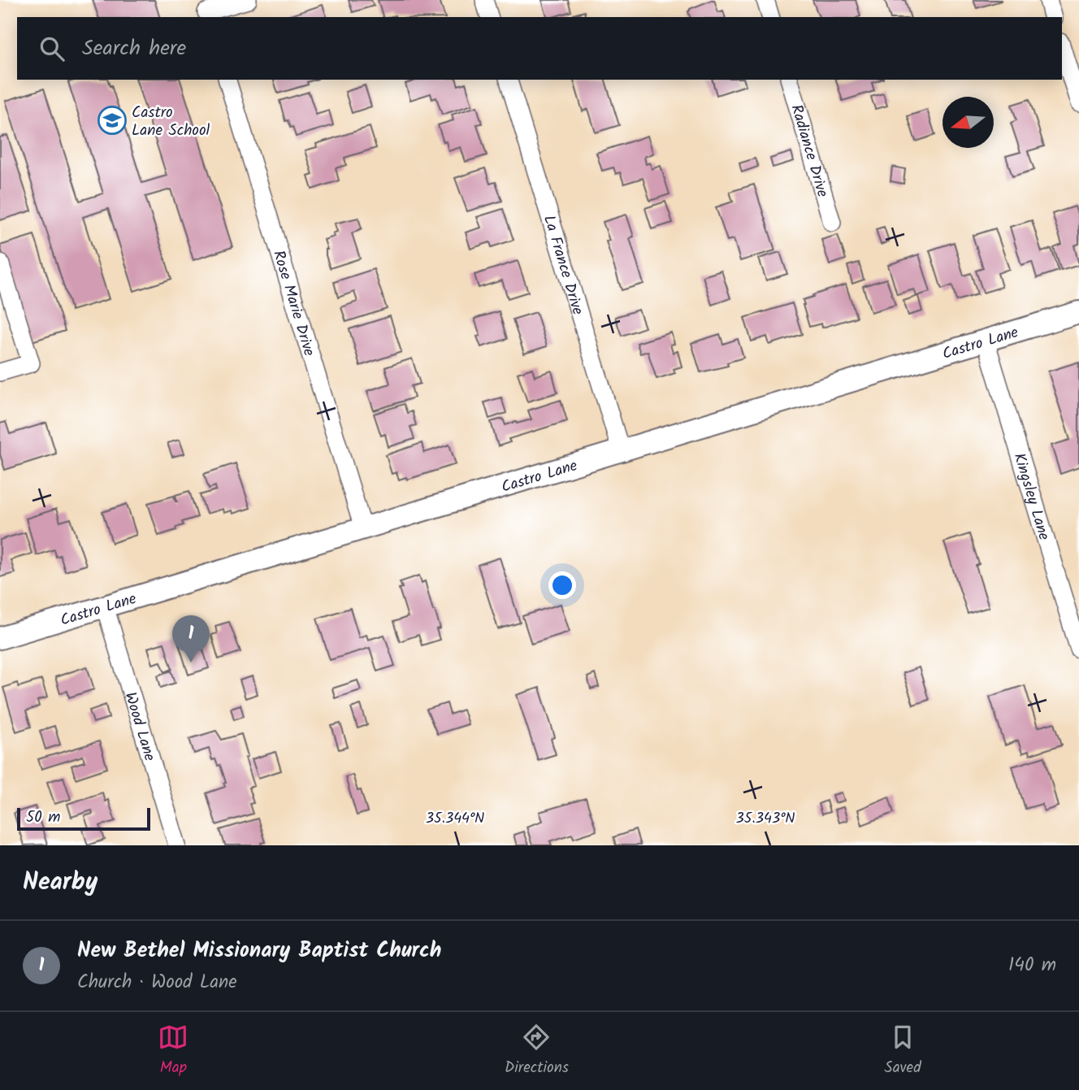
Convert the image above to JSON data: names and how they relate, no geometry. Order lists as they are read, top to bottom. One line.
{"streets":{"street":["Radiance Drive","La France Drive","Rose Marie Drive","Castro Lane","Kingsley Lane","Wood Lane"]},"crossings":[["La France Drive","Castro Lane"],["Rose Marie Drive","Castro Lane"],["Castro Lane","Kingsley Lane"],["Castro Lane","Wood Lane"]],"places":{"school or university":["Castro Lane School"]},"scale_bar":"50 m","north":"left","page":{"search":"Search here","pins":"1","scale":"50 m","heading":"Nearby","list":[{"mark":"1","name":"New Bethel Missionary Baptist Church","note":"Church · Wood Lane","value":"140 m"}],"nav":["Map","Directions","Saved"]},"coordinates":["35.344°N","35.343°N"]}
